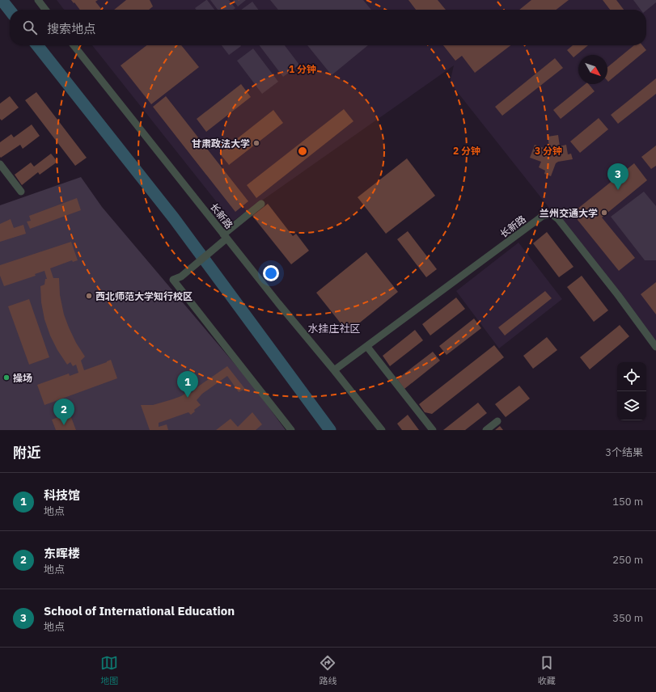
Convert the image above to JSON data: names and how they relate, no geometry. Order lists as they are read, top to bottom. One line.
{"streets":{"street":["长新路"]},"districts":["水挂庄社区"],"places":["甘肃政法大学","兰州交通大学","西北师范大学知行校区","操场"],"north":"bottom right","page":{"search":"搜索地点","pins":["3","1","2"],"heading":["附近","3个结果"],"list":[{"mark":"1","name":"科技馆","note":"地点","value":"150 m"},{"mark":"2","name":"东晖楼","note":"地点","value":"250 m"},{"mark":"3","name":"School of International Education","note":"地点","value":"350 m"}],"nav":["地图","路线","收藏"]},"rings":["1 分钟","2 分钟","3 分钟"]}
